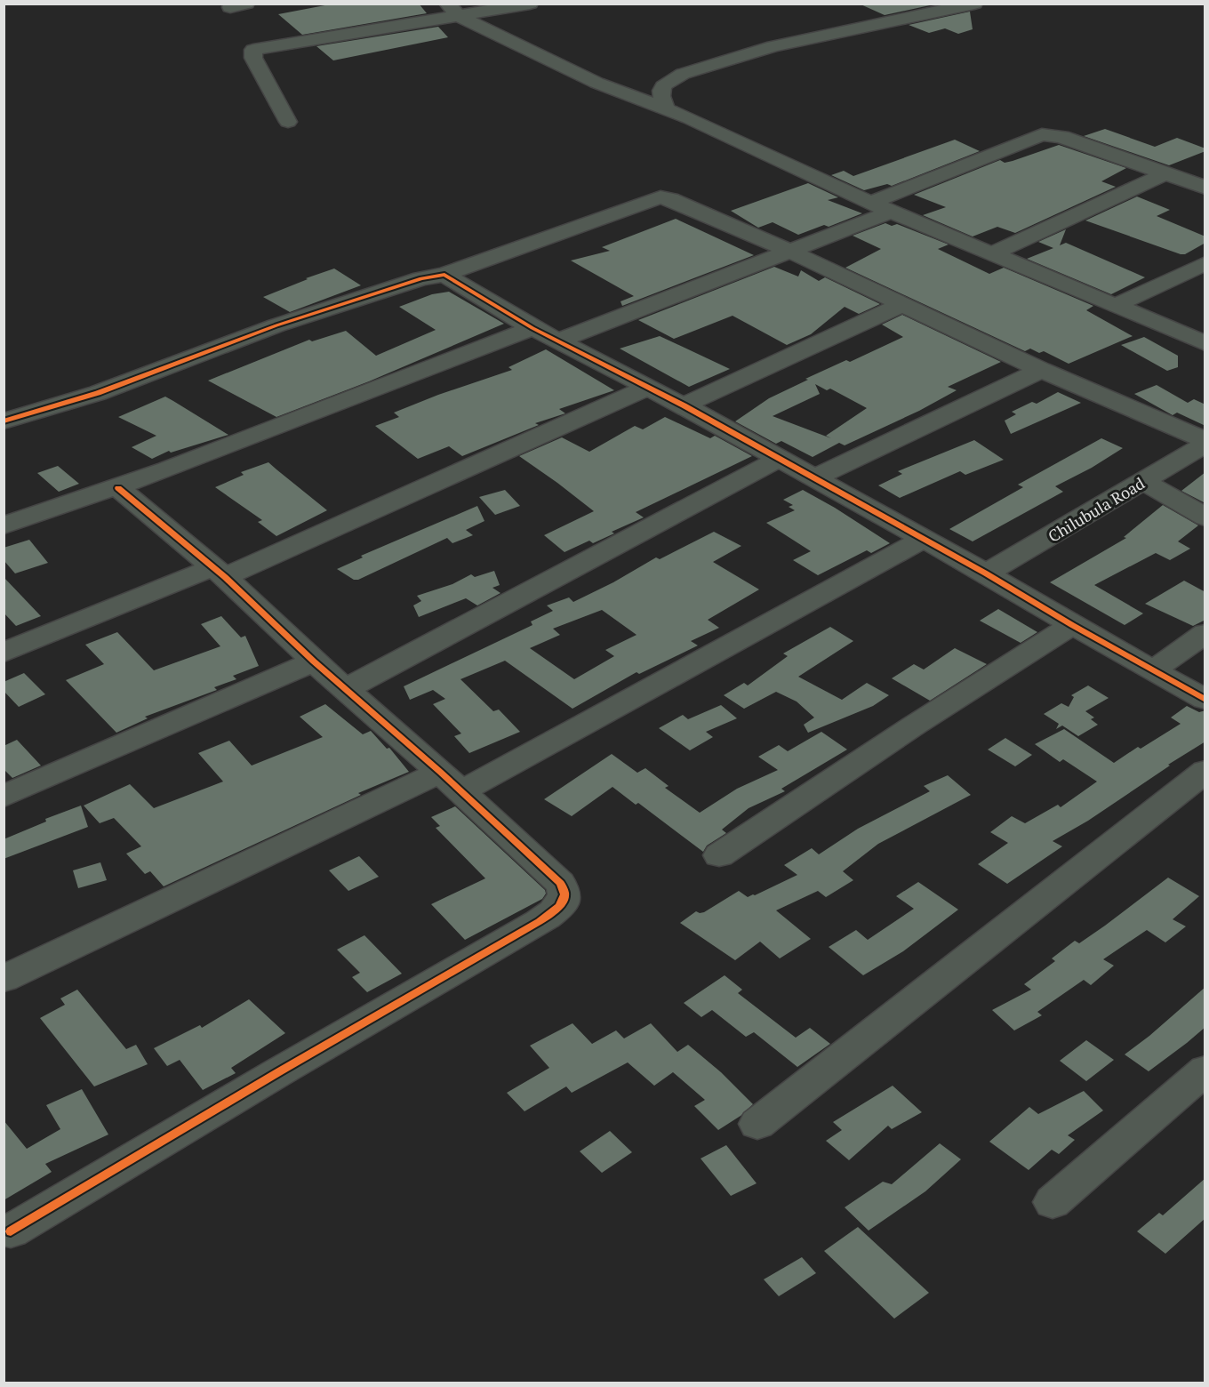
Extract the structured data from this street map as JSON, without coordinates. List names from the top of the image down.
{
  "streets": {
    "street": ["Chilubula Road"]
  }
}
